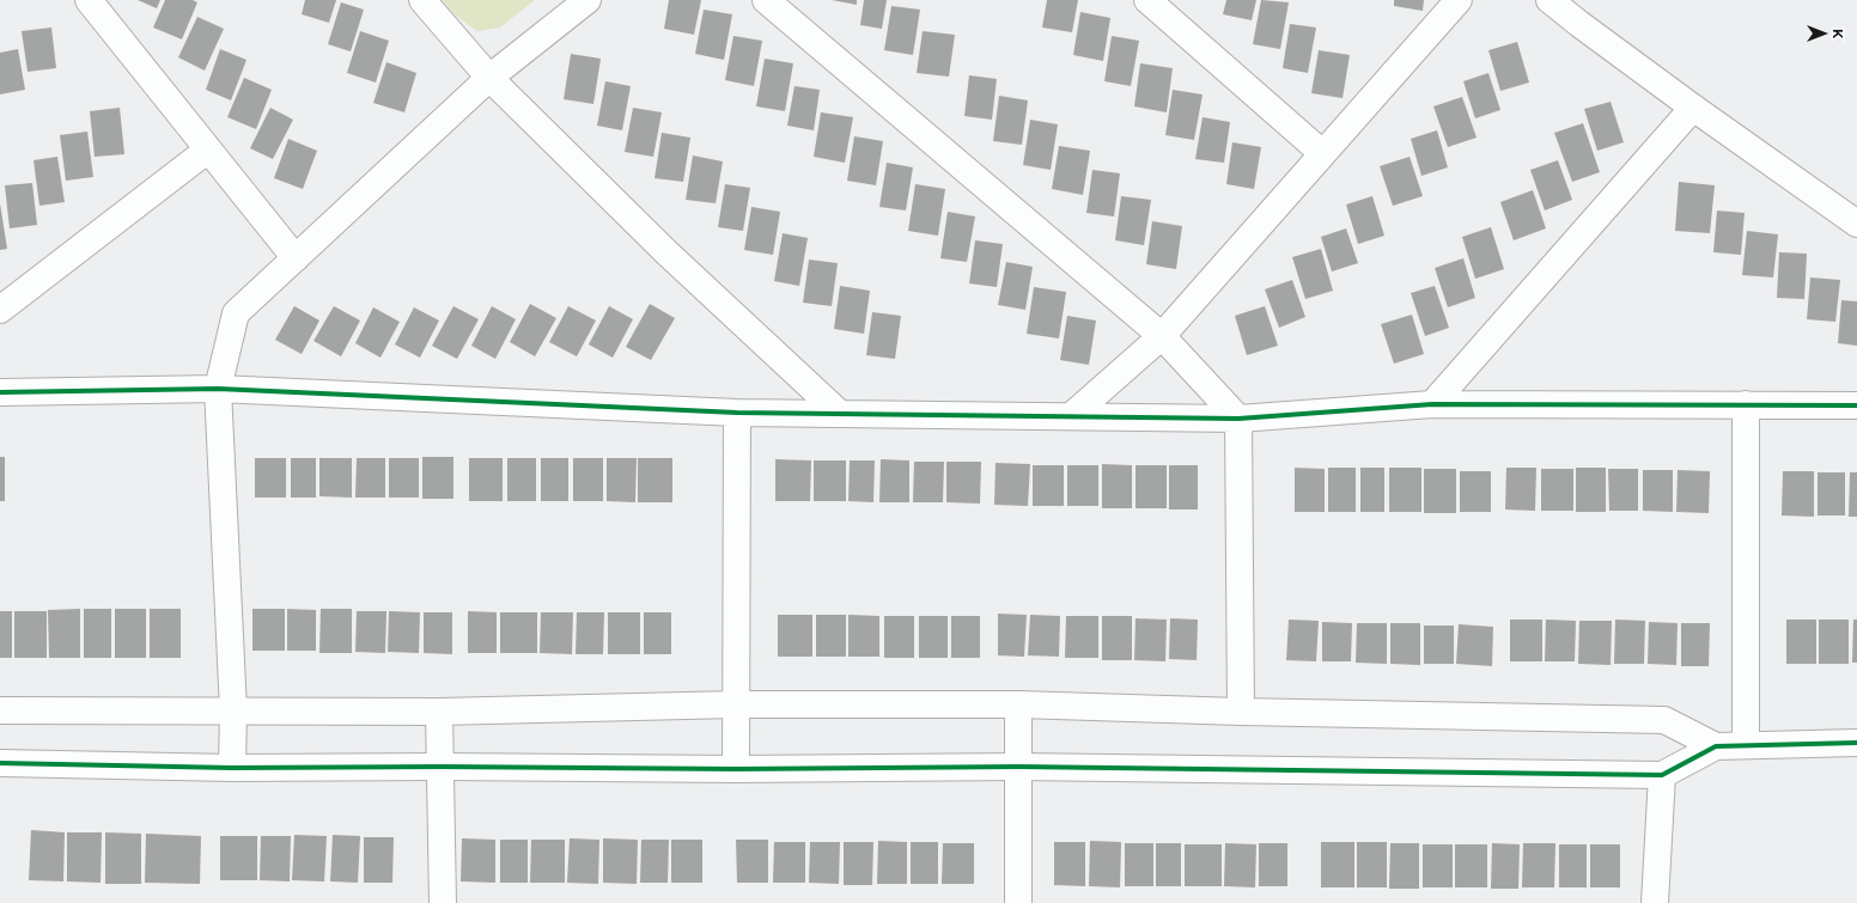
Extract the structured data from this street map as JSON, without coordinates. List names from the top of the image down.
{
  "north": "right"
}
